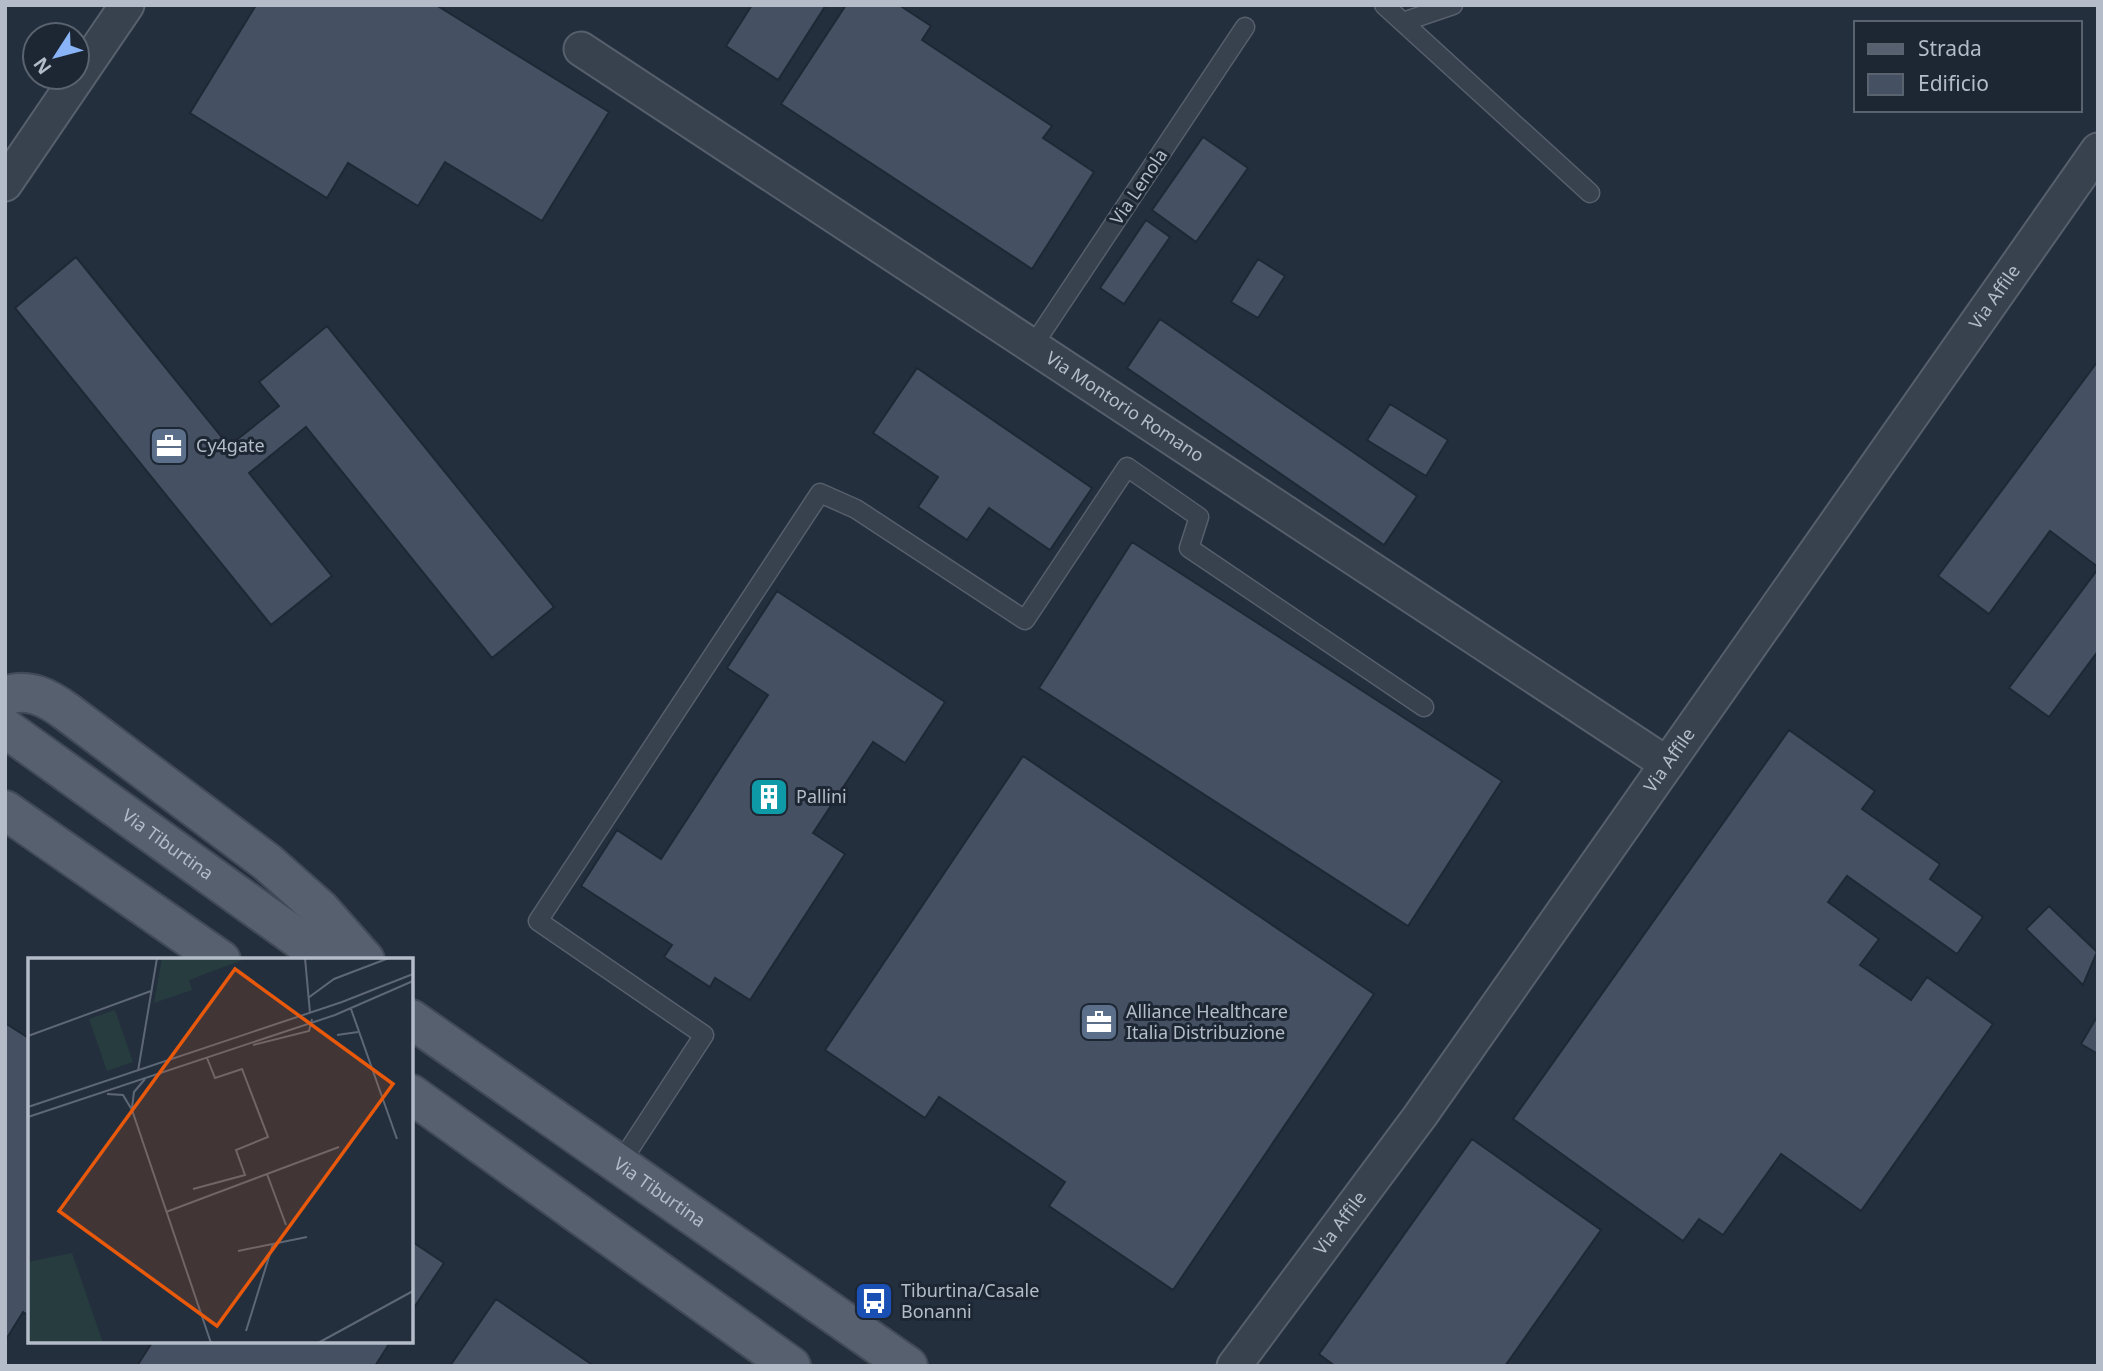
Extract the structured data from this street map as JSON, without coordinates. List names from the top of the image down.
{
  "streets": {
    "main road": ["Via Tiburtina"],
    "street": ["Via Affile", "Via Montorio Romano"],
    "lane": ["Via Lenola"]
  },
  "crossings": [
    ["Via Lenola", "Via Montorio Romano"],
    ["Via Affile", "Via Montorio Romano"]
  ],
  "places": {
    "office": ["Cy4gate", "Alliance Healthcare Italia Distribuzione"],
    "building": ["Pallini"],
    "bus stop": ["Tiburtina/Casale Bonanni"]
  },
  "legend": ["Strada", "Edificio"],
  "north": "bottom left"
}
